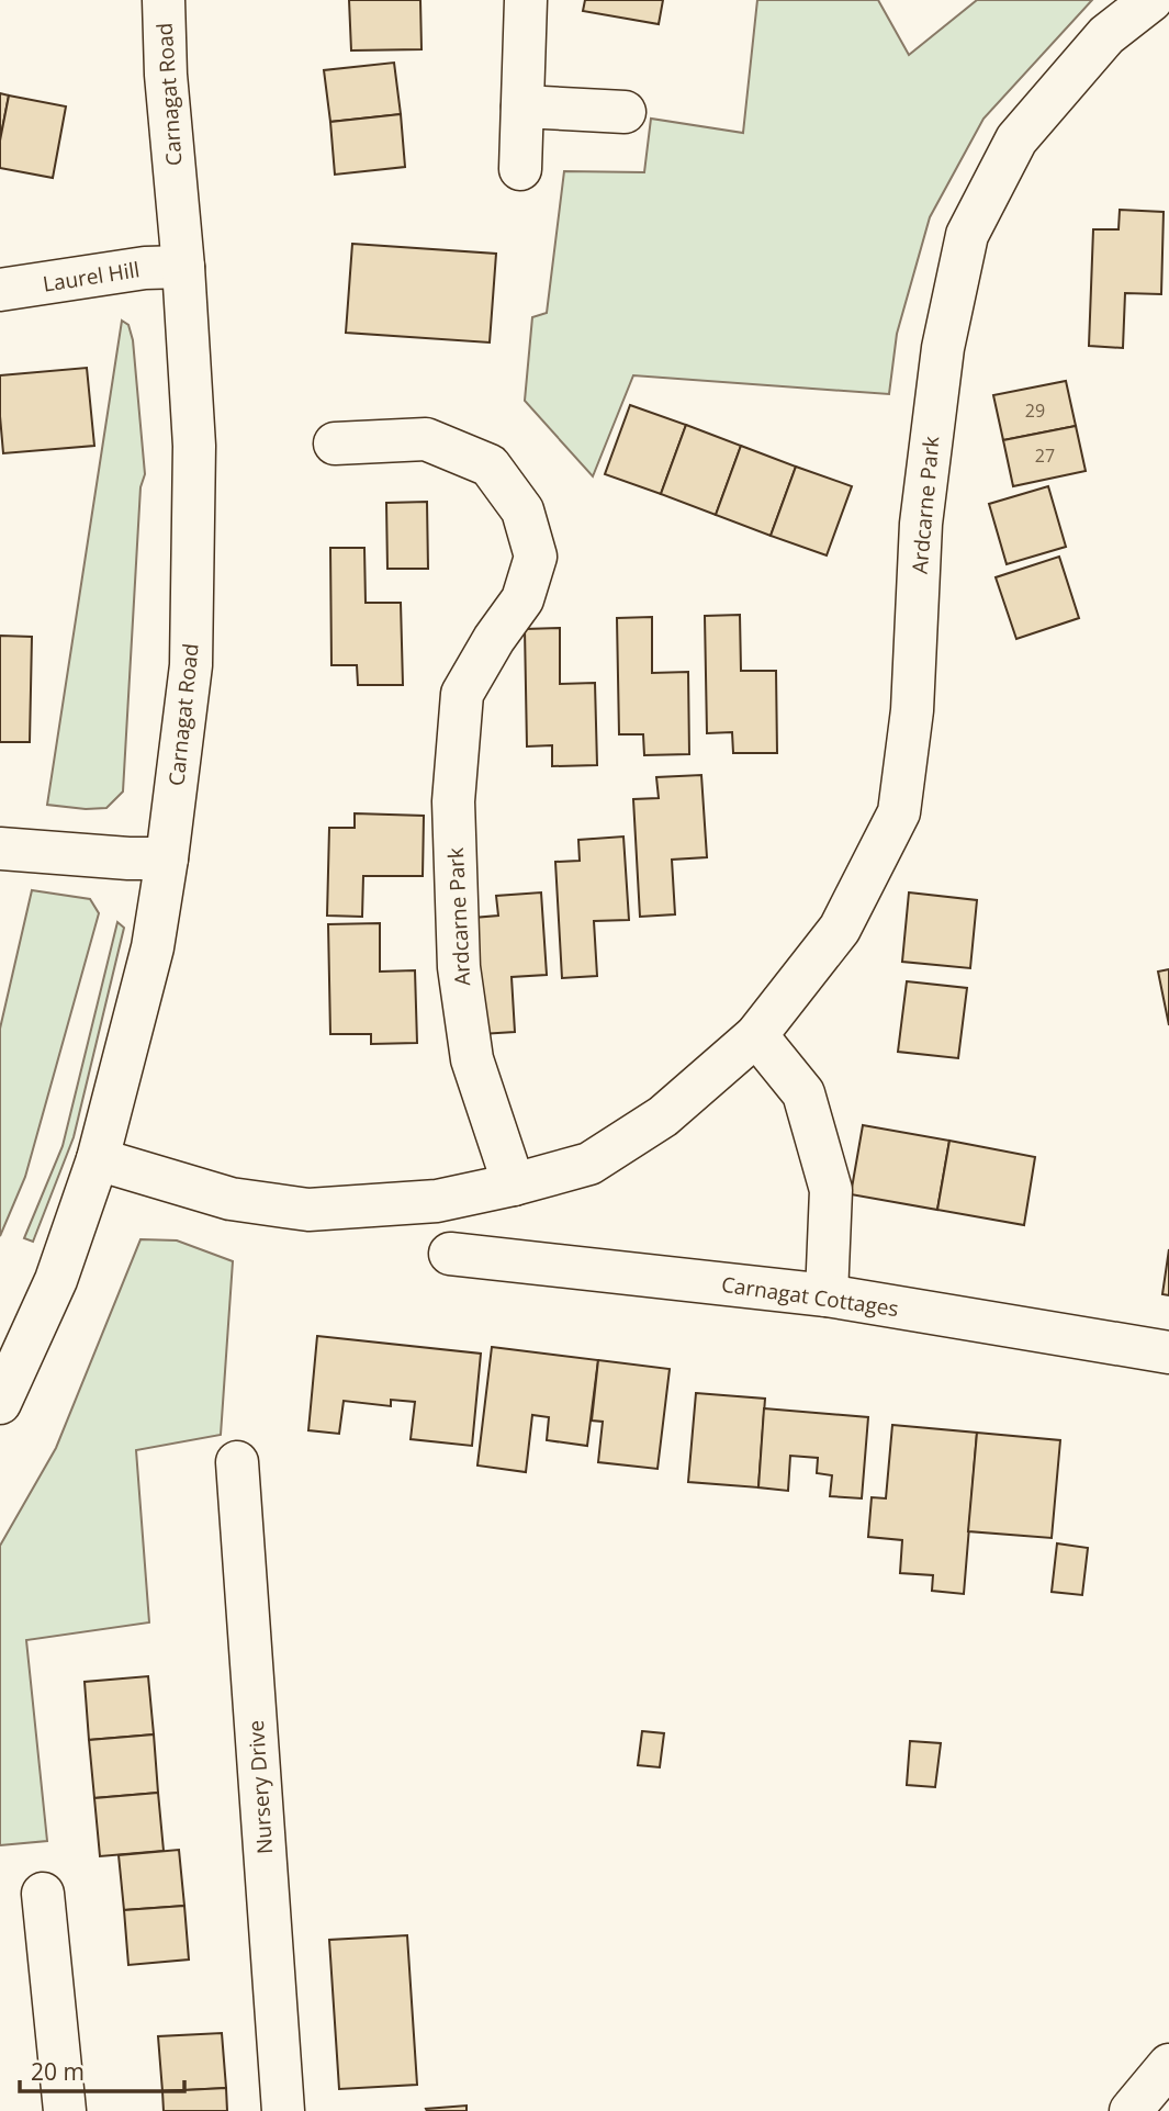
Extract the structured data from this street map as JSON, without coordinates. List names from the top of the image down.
{
  "streets": {
    "main road": [
      "Carnagat Road",
      "Laurel Hill",
      "Ardcarne Park",
      "Carnagat Cottages",
      "Nursery Drive"
    ]
  },
  "crossings": [
    ["Carnagat Road", "Laurel Hill"],
    ["Carnagat Road", "Ardcarne Park"]
  ],
  "house_numbers": ["29", "27"],
  "scale_bar": "20 m"
}
